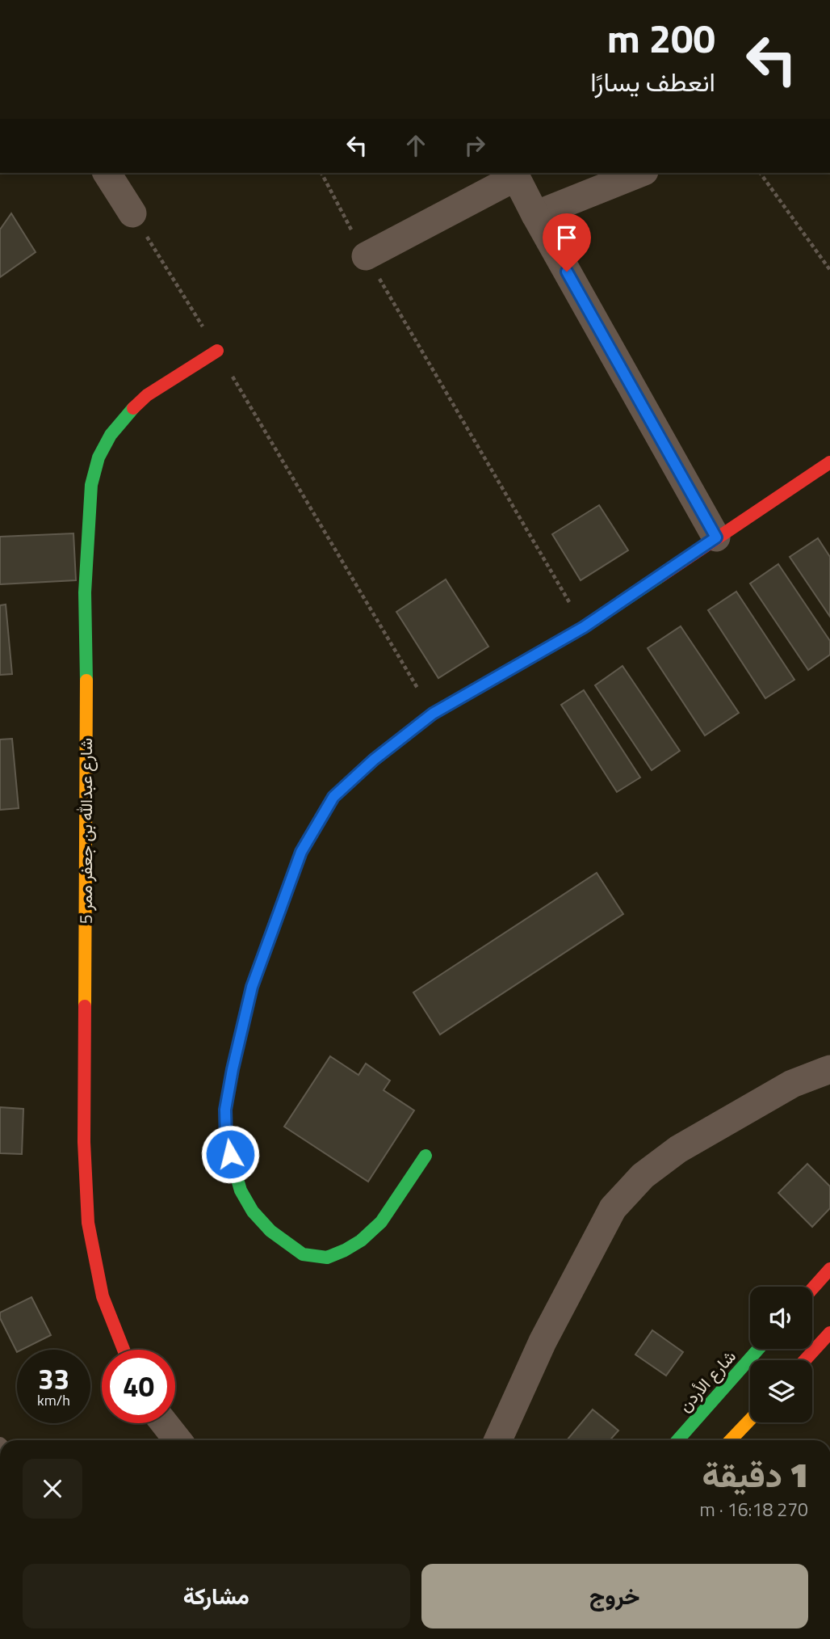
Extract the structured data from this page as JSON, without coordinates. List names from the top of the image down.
{
  "streets": {
    "main road": ["شارع عبدالله بن جعفر ممر 5", "شارع الأردن"]
  },
  "page": {
    "turn": ["200 m", "انعطف يسارًا"],
    "speed": "33 km/h",
    "limit": "40",
    "heading": ["1 دقيقة", "270 m · 16:18"],
    "buttons": ["خروج", "مشاركة"]
  }
}
